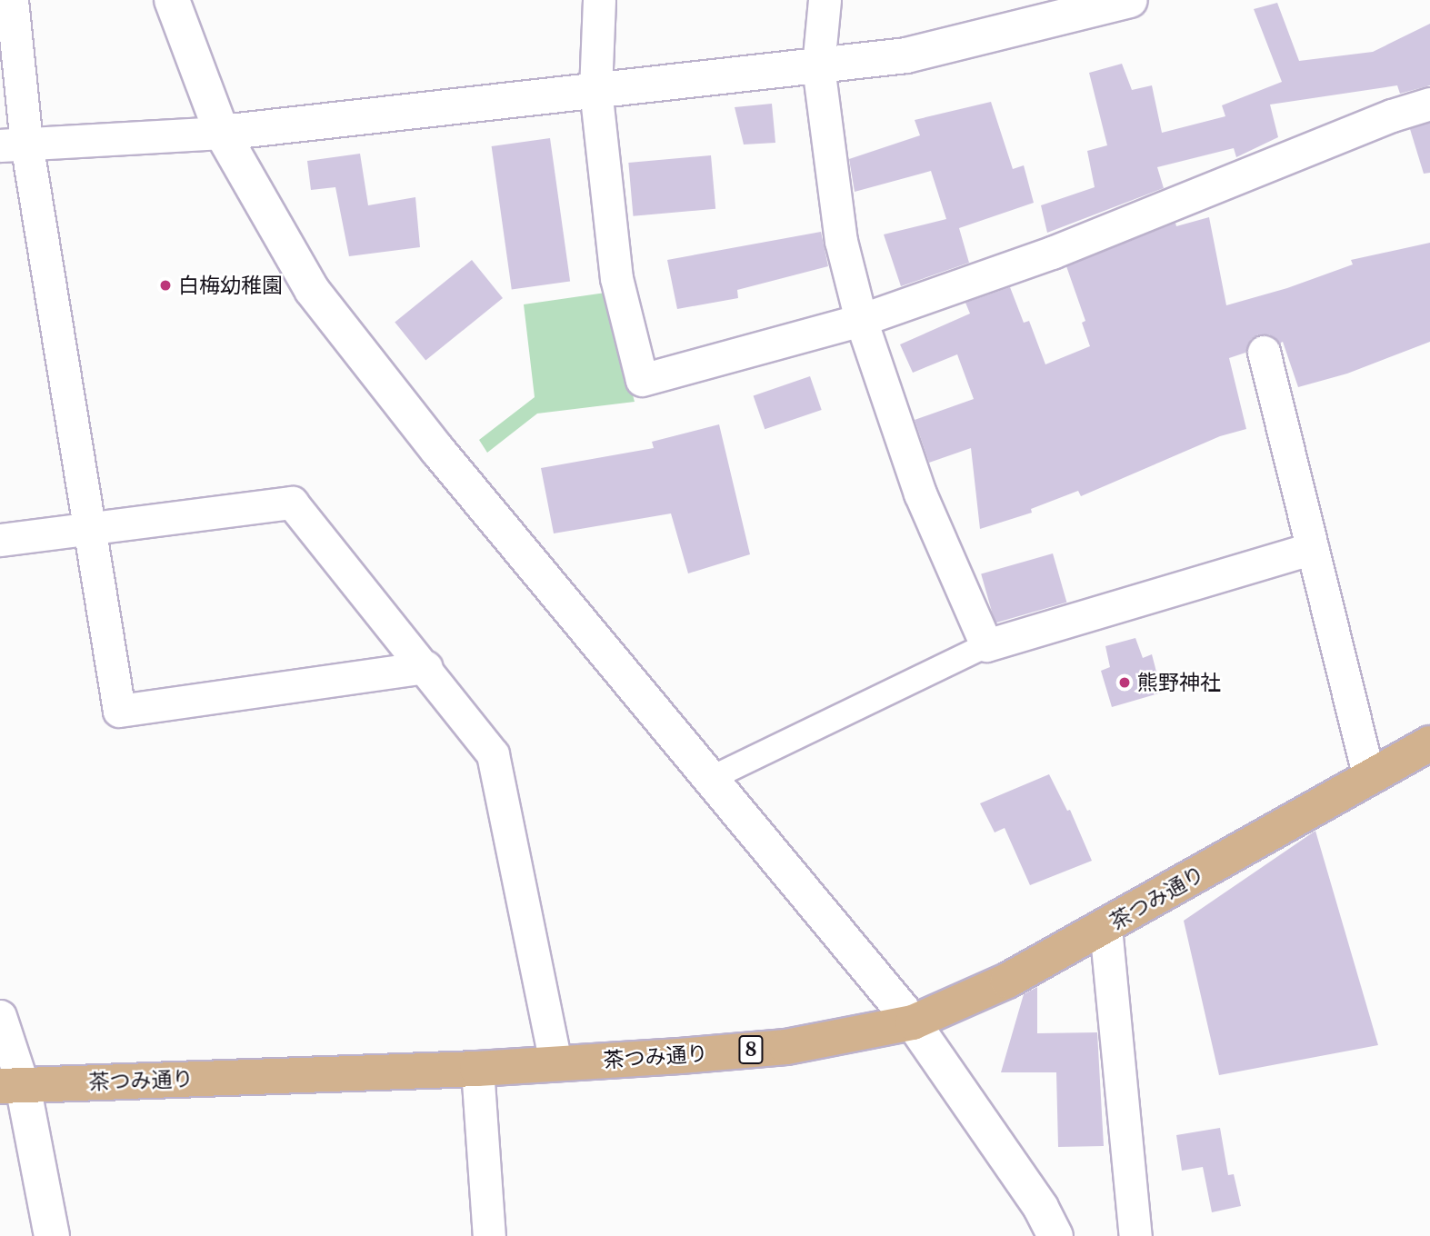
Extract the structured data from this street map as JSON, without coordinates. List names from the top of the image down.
{
  "streets": {
    "main road": ["茶つみ通り", "8"]
  },
  "places": ["白梅幼稚園", "熊野神社"]
}
